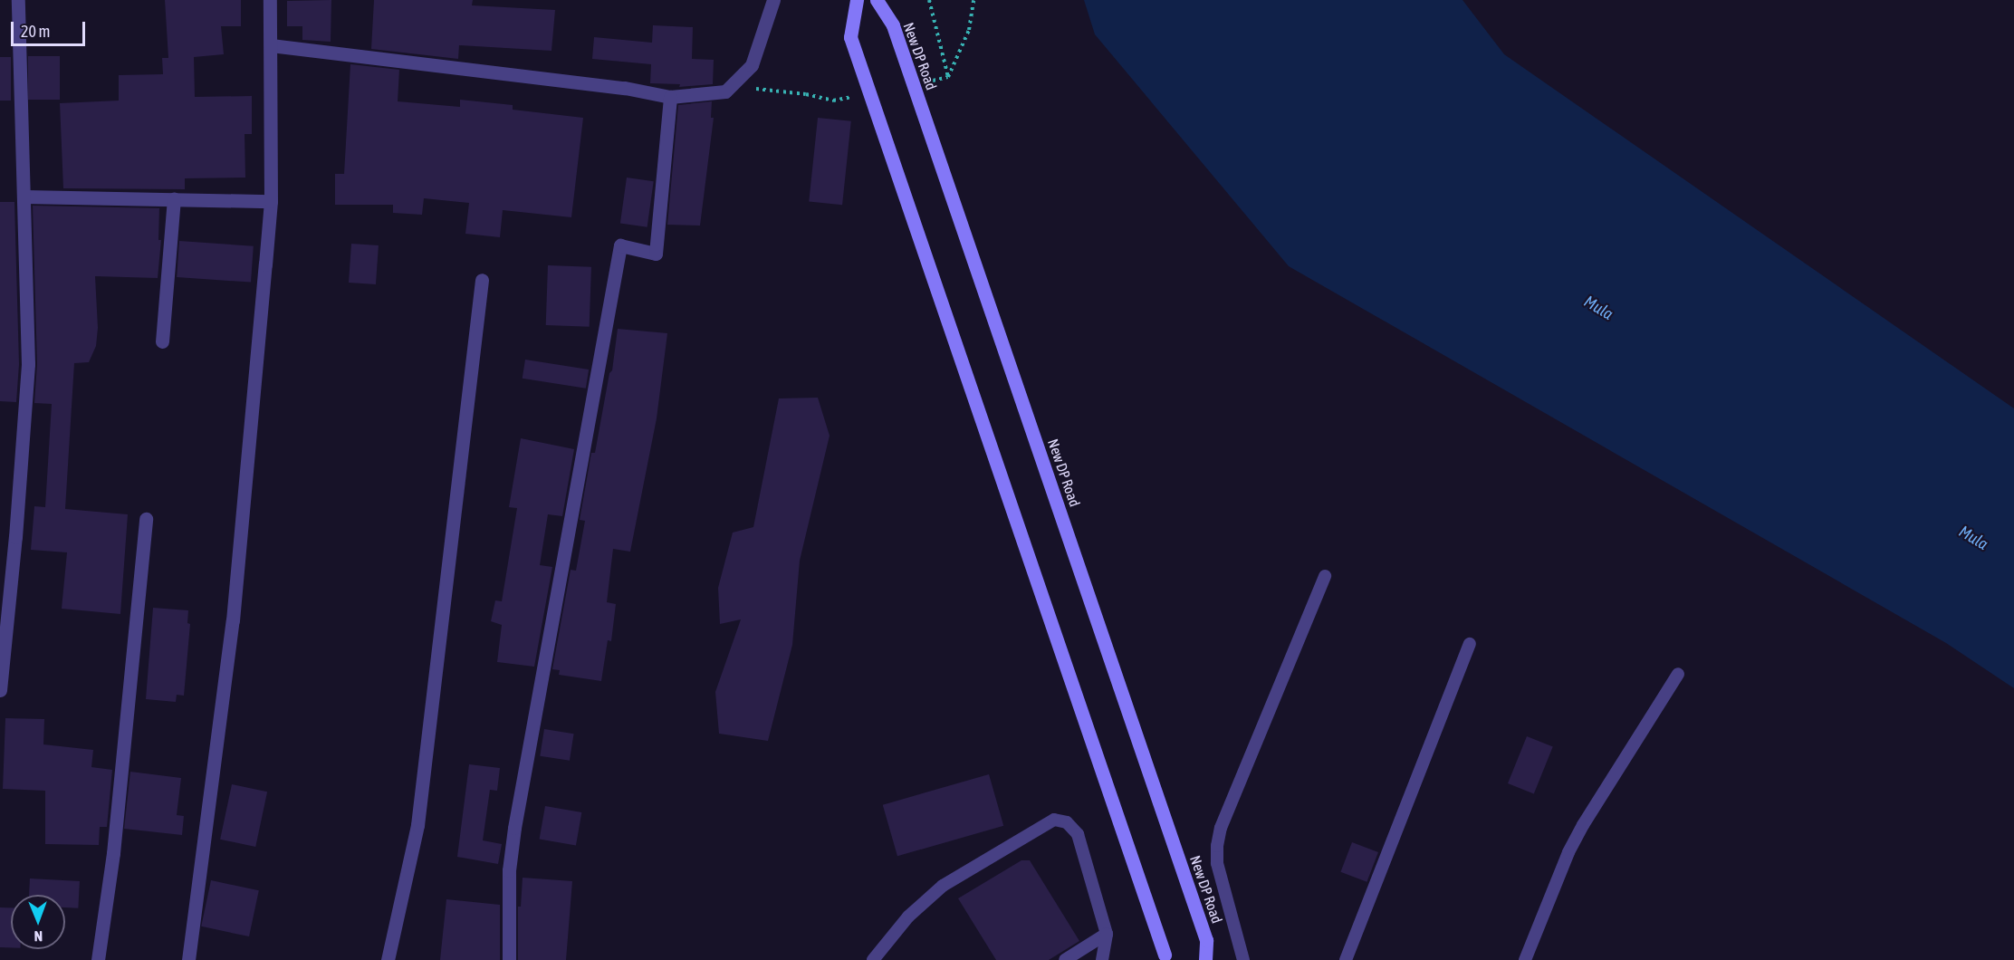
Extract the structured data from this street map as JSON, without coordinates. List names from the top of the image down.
{
  "streets": {
    "main road": ["New DP Road"]
  },
  "water": ["Mula"],
  "scale_bar": "20 m",
  "north": "bottom"
}
